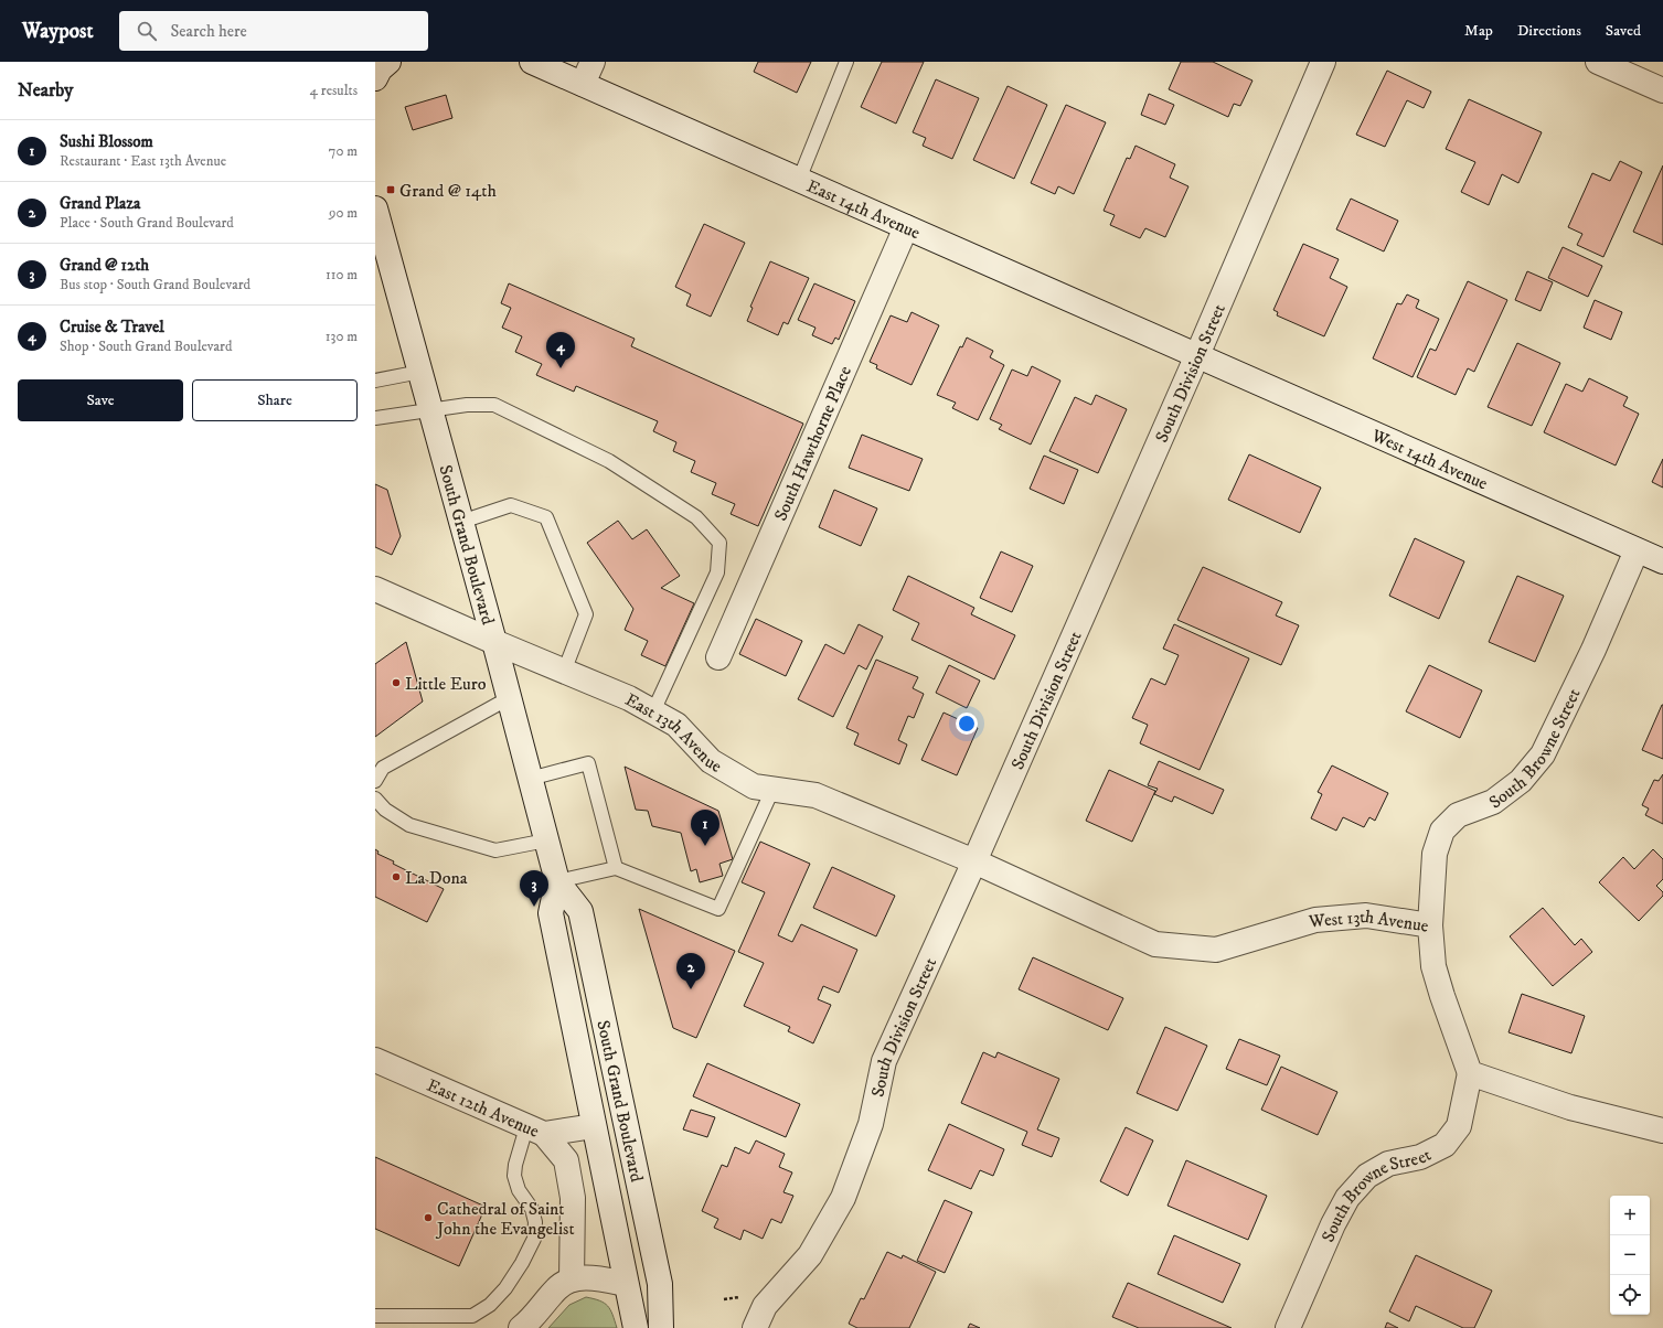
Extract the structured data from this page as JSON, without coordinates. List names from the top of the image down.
{
  "streets": {
    "street": [
      "East 14th Avenue",
      "South Division Street",
      "South Hawthorne Place",
      "West 14th Avenue",
      "South Grand Boulevard",
      "East 13th Avenue",
      "South Browne Street",
      "West 13th Avenue",
      "East 12th Avenue"
    ]
  },
  "crossings": [
    ["East 14th Avenue", "South Division Street"],
    ["East 14th Avenue", "South Hawthorne Place"],
    ["East 14th Avenue", "West 14th Avenue"],
    ["South Division Street", "West 14th Avenue"],
    ["South Division Street", "East 13th Avenue"],
    ["South Division Street", "West 13th Avenue"],
    ["West 14th Avenue", "South Browne Street"],
    ["South Grand Boulevard", "East 13th Avenue"],
    ["South Grand Boulevard", "East 12th Avenue"],
    ["East 13th Avenue", "West 13th Avenue"],
    ["South Browne Street", "West 13th Avenue"]
  ],
  "places": {
    "transit": ["Grand @ 14th"],
    "other": ["Little Euro", "La Dona", "Cathedral of Saint John the Evangelist"]
  },
  "page": {
    "header": "Waypost",
    "search": "Search here",
    "nav": ["Map", "Directions", "Saved"],
    "heading": ["Nearby", "4 results"],
    "list": [
      {
        "mark": "1",
        "name": "Sushi Blossom",
        "note": "Restaurant · East 13th Avenue",
        "value": "70 m"
      },
      {
        "mark": "2",
        "name": "Grand Plaza",
        "note": "Place · South Grand Boulevard",
        "value": "90 m"
      },
      {
        "mark": "3",
        "name": "Grand @ 12th",
        "note": "Bus stop · South Grand Boulevard",
        "value": "110 m"
      },
      {
        "mark": "4",
        "name": "Cruise & Travel",
        "note": "Shop · South Grand Boulevard",
        "value": "130 m"
      }
    ],
    "pins": [
      "4",
      "1",
      "3",
      "2"
    ],
    "buttons": ["Save", "Share"],
    "map_buttons": ["+", "−"]
  }
}
